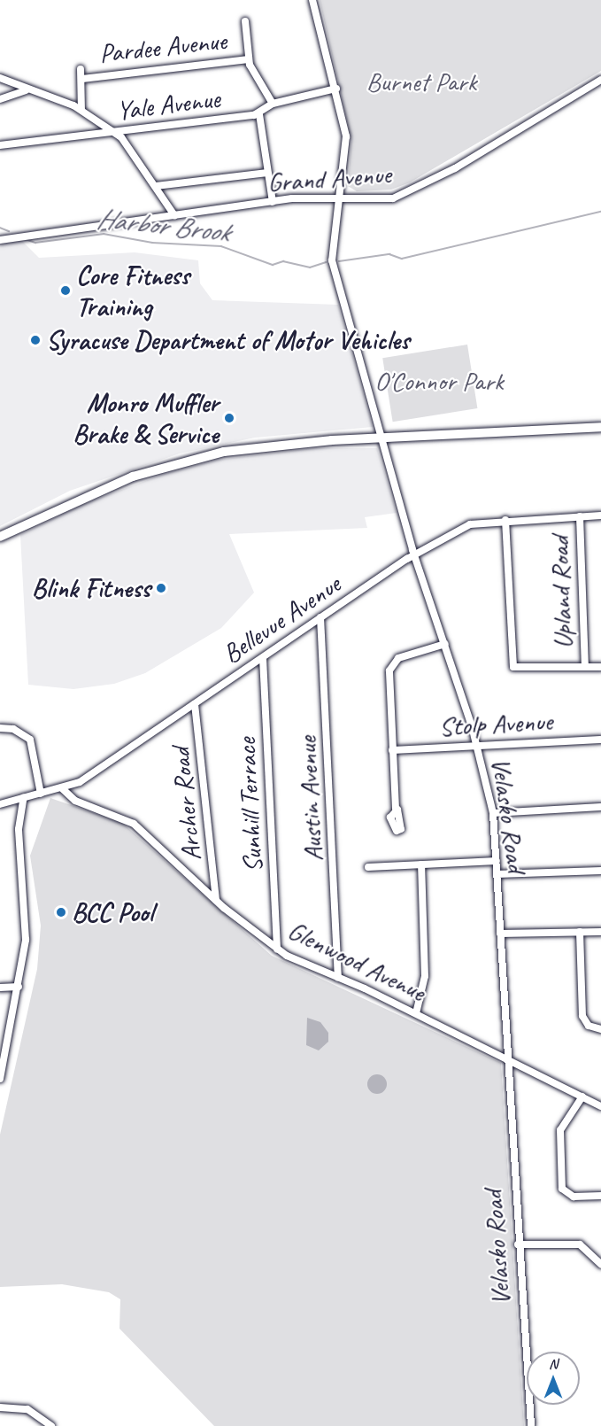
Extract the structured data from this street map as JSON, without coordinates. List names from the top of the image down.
{
  "streets": {
    "street": [
      "Pardee Avenue",
      "Yale Avenue",
      "Grand Avenue",
      "Upland Road",
      "Bellevue Avenue",
      "Stolp Avenue",
      "Austin Avenue",
      "Archer Road",
      "Sunhill Terrace",
      "Velasko Road",
      "Glenwood Avenue"
    ]
  },
  "crossings": [
    ["Yale Avenue", "Velasko Road"],
    ["Grand Avenue", "Velasko Road"],
    ["Upland Road", "Bellevue Avenue"],
    ["Bellevue Avenue", "Austin Avenue"],
    ["Bellevue Avenue", "Archer Road"],
    ["Bellevue Avenue", "Sunhill Terrace"],
    ["Bellevue Avenue", "Velasko Road"],
    ["Bellevue Avenue", "Glenwood Avenue"],
    ["Stolp Avenue", "Velasko Road"],
    ["Austin Avenue", "Glenwood Avenue"],
    ["Archer Road", "Glenwood Avenue"],
    ["Sunhill Terrace", "Glenwood Avenue"],
    ["Velasko Road", "Glenwood Avenue"]
  ],
  "water": ["Harbor Brook"],
  "parks": ["Burnet Park", "O'Connor Park"],
  "places": [
    "Core Fitness Training",
    "Syracuse Department of Motor Vehicles",
    "Monro Muffler Brake & Service",
    "Blink Fitness",
    "BCC Pool"
  ],
  "north": "top"
}
